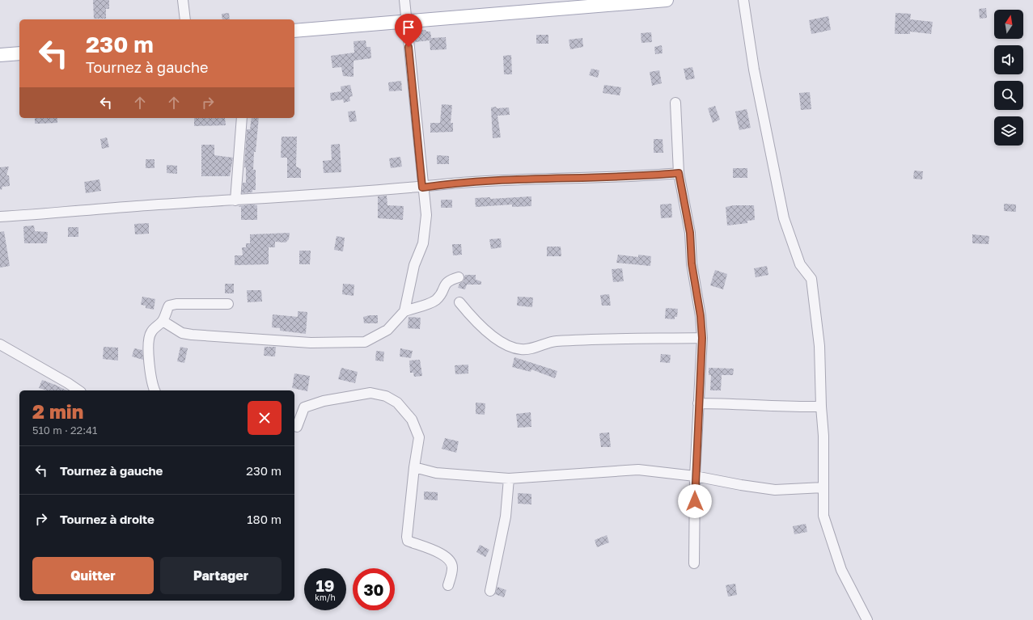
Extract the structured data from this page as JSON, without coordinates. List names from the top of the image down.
{
  "north": "top",
  "page": {
    "turn": ["230 m", "Tournez à gauche"],
    "heading": ["2 min", "510 m · 22:41"],
    "list": [
      {
        "name": "Tournez à gauche",
        "value": "230 m"
      },
      {
        "name": "Tournez à droite",
        "value": "180 m"
      }
    ],
    "buttons": ["Quitter", "Partager"],
    "speed": "19 km/h",
    "limit": "30"
  }
}
